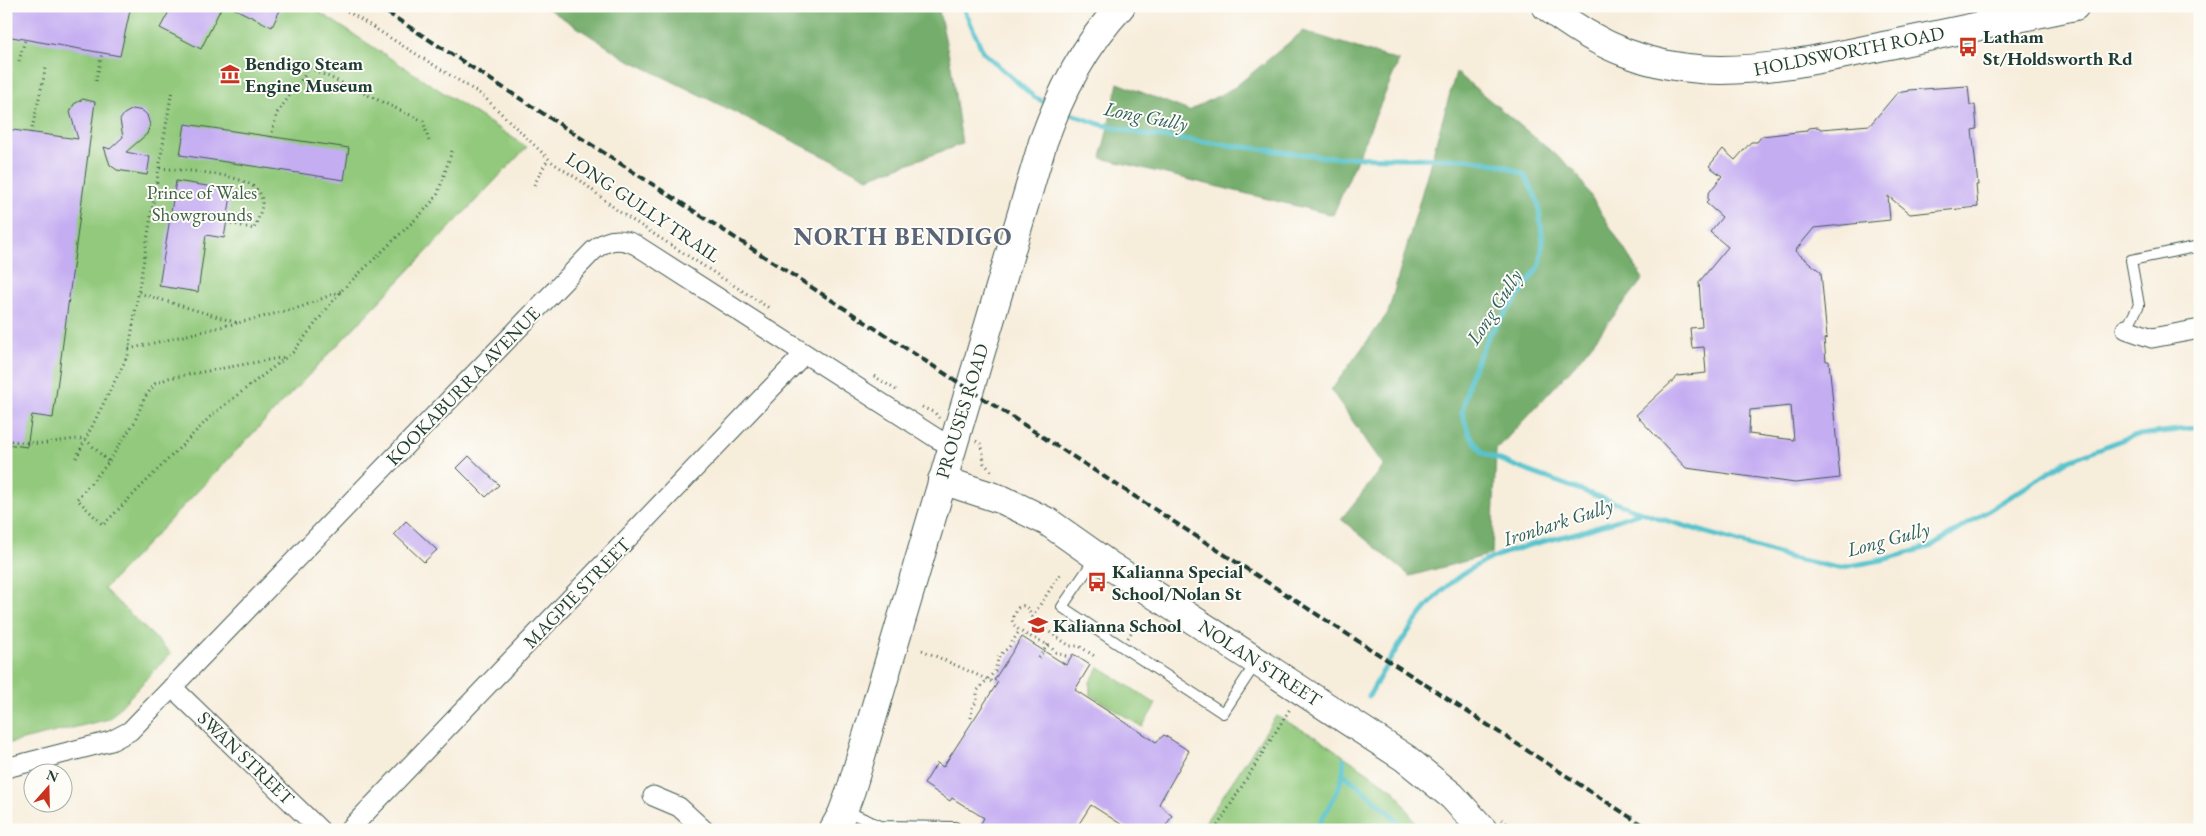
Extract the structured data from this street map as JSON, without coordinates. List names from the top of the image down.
{
  "streets": {
    "street": [
      "HOLDSWORTH ROAD",
      "KOOKABURRA AVENUE",
      "PROUSES ROAD",
      "MAGPIE STREET",
      "NOLAN STREET",
      "SWAN STREET"
    ],
    "path": ["LONG GULLY TRAIL"]
  },
  "crossings": [
    ["KOOKABURRA AVENUE", "PROUSES ROAD"],
    ["KOOKABURRA AVENUE", "MAGPIE STREET"],
    ["KOOKABURRA AVENUE", "SWAN STREET"],
    ["PROUSES ROAD", "NOLAN STREET"]
  ],
  "districts": ["NORTH BENDIGO"],
  "water": ["Long Gully", "Ironbark Gully"],
  "parks": ["Prince of Wales Showgrounds"],
  "places": {
    "bus stop": ["Latham St/Holdsworth Rd", "Kalianna Special School/Nolan St"],
    "museum": ["Bendigo Steam Engine Museum"],
    "school or university": ["Kalianna School"]
  },
  "north": "top"
}
